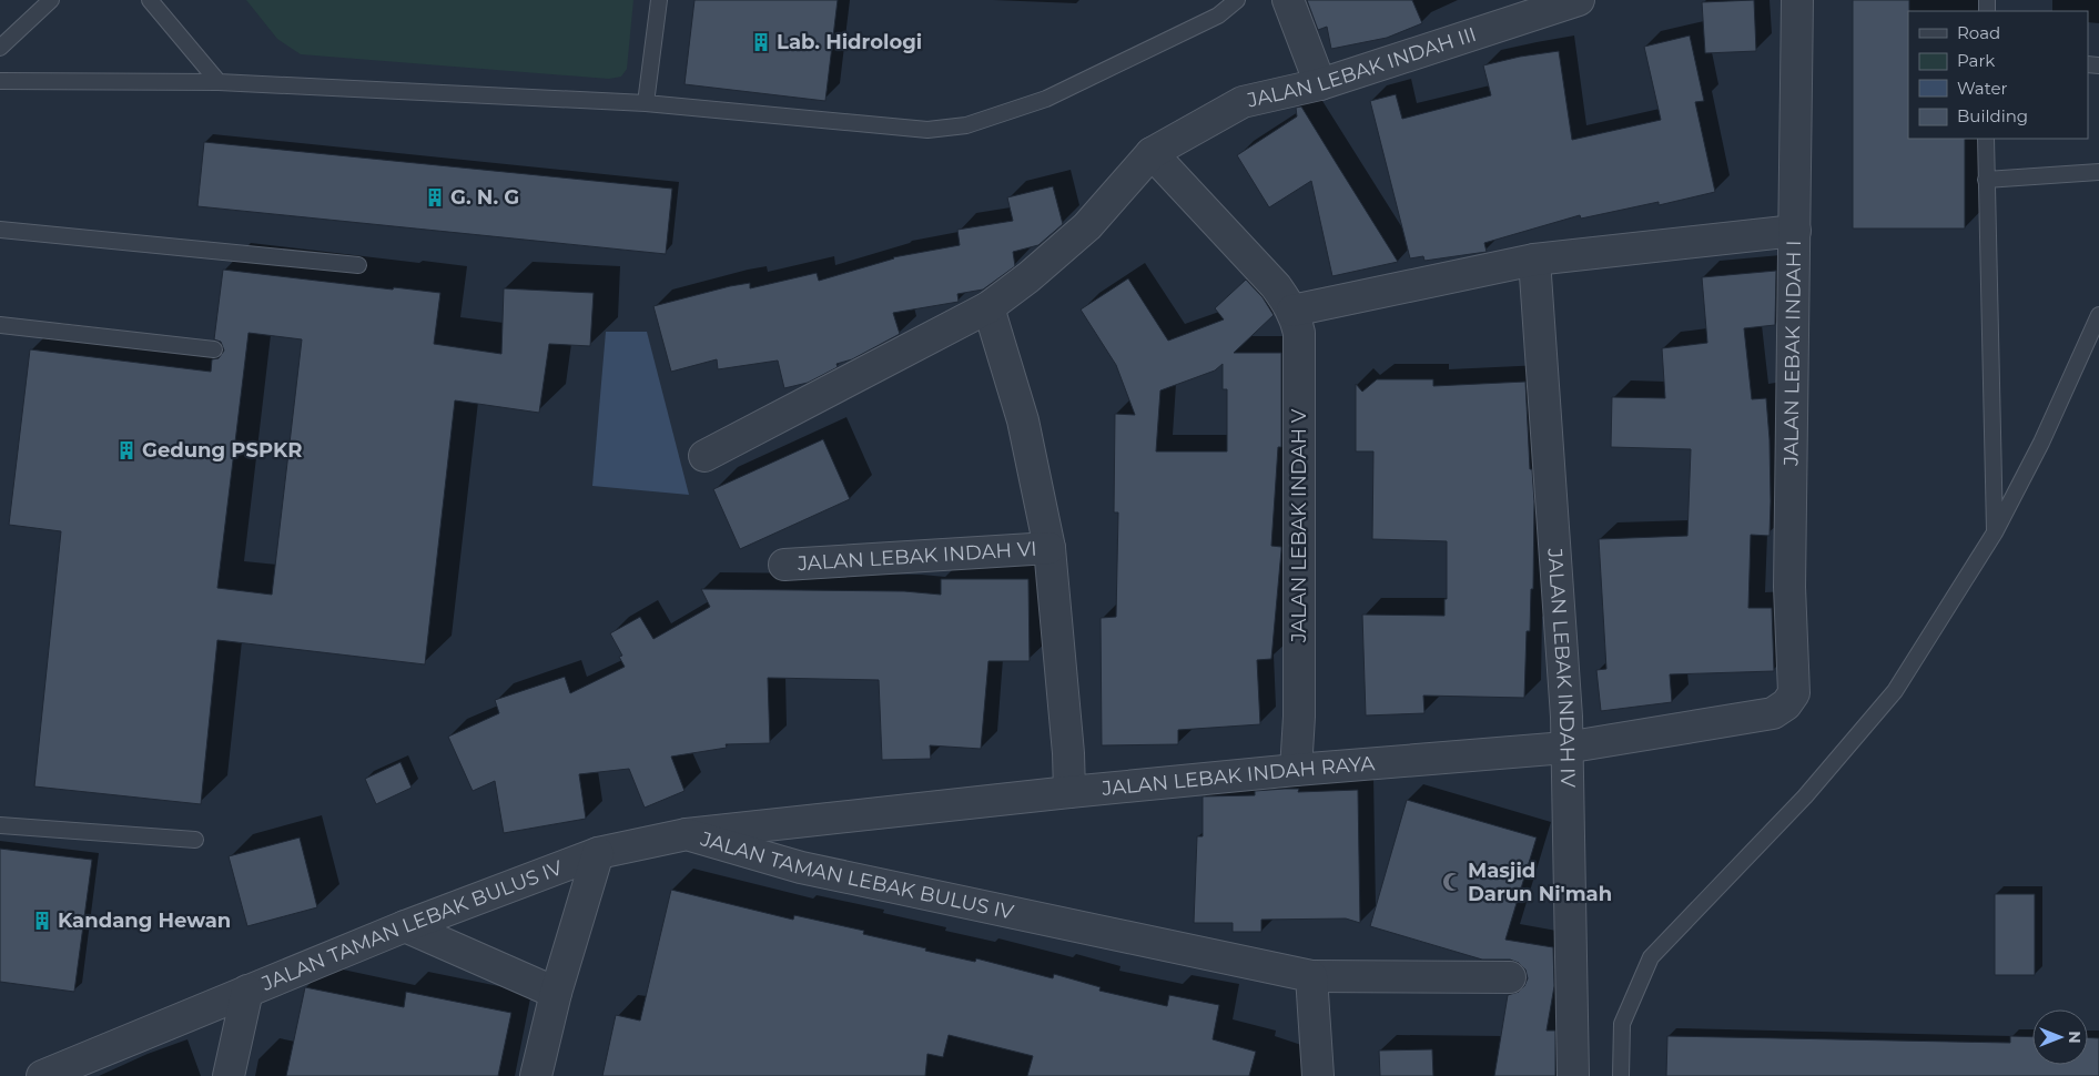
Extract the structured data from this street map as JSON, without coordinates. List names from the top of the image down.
{
  "streets": {
    "street": [
      "JALAN LEBAK INDAH III",
      "JALAN LEBAK INDAH I",
      "JALAN LEBAK INDAH V",
      "JALAN LEBAK INDAH VI",
      "JALAN LEBAK INDAH IV",
      "JALAN LEBAK INDAH RAYA",
      "JALAN TAMAN LEBAK BULUS IV"
    ]
  },
  "crossings": [
    ["JALAN LEBAK INDAH III", "JALAN LEBAK INDAH VI"],
    ["JALAN LEBAK INDAH I", "JALAN LEBAK INDAH RAYA"],
    ["JALAN LEBAK INDAH V", "JALAN LEBAK INDAH RAYA"],
    ["JALAN LEBAK INDAH VI", "JALAN LEBAK INDAH RAYA"],
    ["JALAN LEBAK INDAH IV", "JALAN LEBAK INDAH RAYA"],
    ["JALAN LEBAK INDAH RAYA", "JALAN TAMAN LEBAK BULUS IV"]
  ],
  "places": {
    "building": [
      "Lab. Hidrologi",
      "G. N. G",
      "Gedung PSPKR",
      "Kandang Hewan"
    ],
    "mosque": ["Masjid Darun Ni'mah"]
  },
  "legend": [
    "Road",
    "Park",
    "Water",
    "Building"
  ],
  "north": "right"
}
